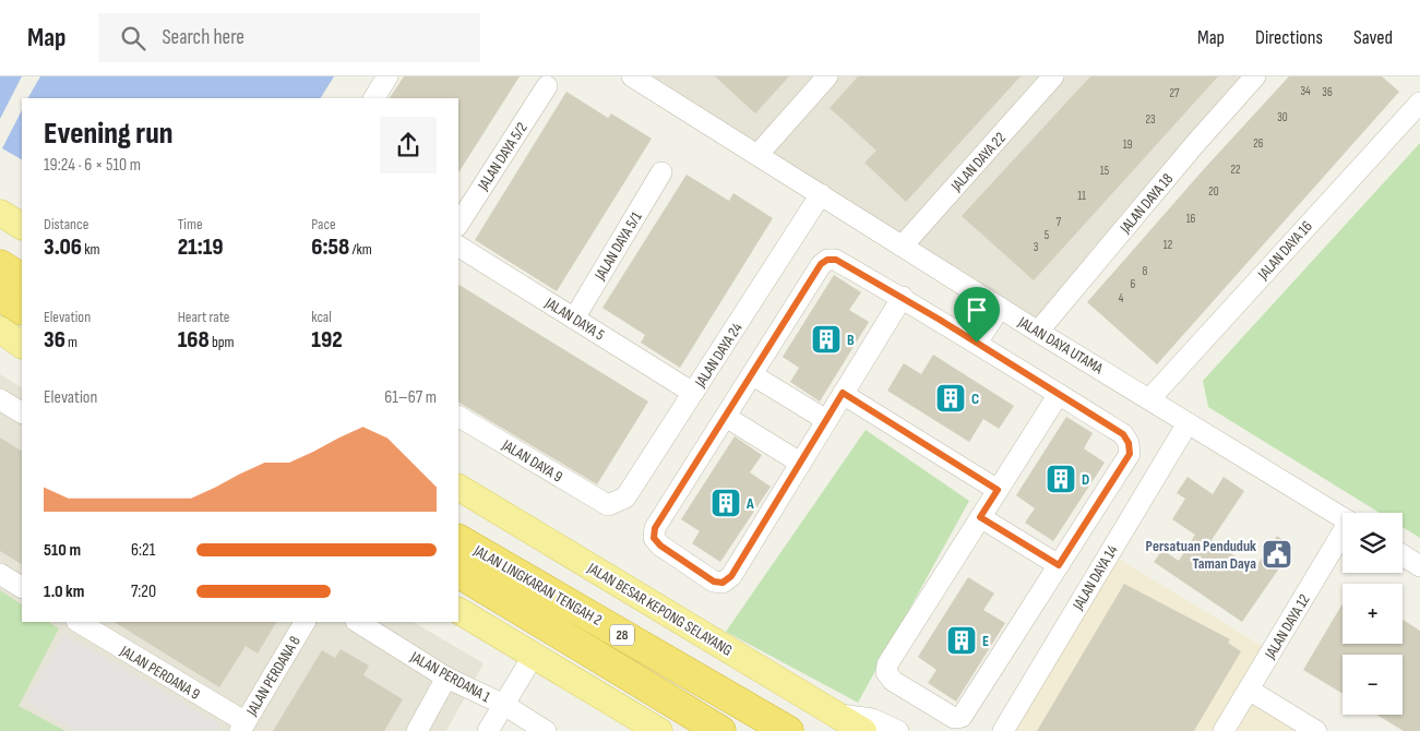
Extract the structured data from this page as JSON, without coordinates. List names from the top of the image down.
{
  "streets": {
    "highway": ["JALAN LINGKARAN TENGAH 2", "28"],
    "main road": ["JALAN BESAR KEPONG SELAYANG"],
    "street": [
      "JALAN DAYA 5/2",
      "JALAN DAYA 22",
      "JALAN DAYA 18",
      "JALAN DAYA 5/1",
      "JALAN DAYA 16",
      "JALAN DAYA 5",
      "JALAN DAYA UTAMA",
      "JALAN DAYA 24",
      "JALAN DAYA 9",
      "JALAN DAYA 14",
      "JALAN DAYA 12",
      "JALAN PERDANA 9",
      "JALAN PERDANA 8",
      "JALAN PERDANA 1"
    ]
  },
  "crossings": [
    ["JALAN DAYA 22", "JALAN DAYA UTAMA"],
    ["JALAN DAYA 18", "JALAN DAYA UTAMA"],
    ["JALAN DAYA 5/1", "JALAN DAYA 5"],
    ["JALAN DAYA 16", "JALAN DAYA UTAMA"],
    ["JALAN DAYA 5", "JALAN DAYA 24"],
    ["JALAN DAYA UTAMA", "JALAN DAYA 24"],
    ["JALAN DAYA UTAMA", "JALAN DAYA 14"],
    ["JALAN DAYA 24", "JALAN DAYA 9"],
    ["JALAN PERDANA 9", "JALAN PERDANA 8"]
  ],
  "places": {
    "building": [
      "B",
      "C",
      "D",
      "A",
      "E"
    ],
    "public building": ["Persatuan Penduduk Taman Daya"]
  },
  "house_numbers": [
    "34",
    "36",
    "27",
    "30",
    "23",
    "26",
    "19",
    "22",
    "15",
    "20",
    "11",
    "16",
    "7",
    "5",
    "12",
    "3",
    "8",
    "6",
    "4"
  ],
  "page": {
    "header": "Map",
    "search": "Search here",
    "nav": ["Map", "Directions", "Saved"],
    "heading": ["Evening run", "19:24 · 6 × 510 m"],
    "stats": [
      ["Distance", "3.06 km"],
      ["Time", "21:19"],
      ["Pace", "6:58 /km"],
      ["Elevation", "36 m"],
      ["Heart rate", "168 bpm"],
      ["kcal", "192"]
    ],
    "chart": ["Elevation", "61–67 m"],
    "map_buttons": ["+", "−"],
    "list": [
      {
        "name": "510 m",
        "note": "6:21"
      },
      {
        "name": "1.0 km",
        "note": "7:20"
      }
    ]
  }
}
